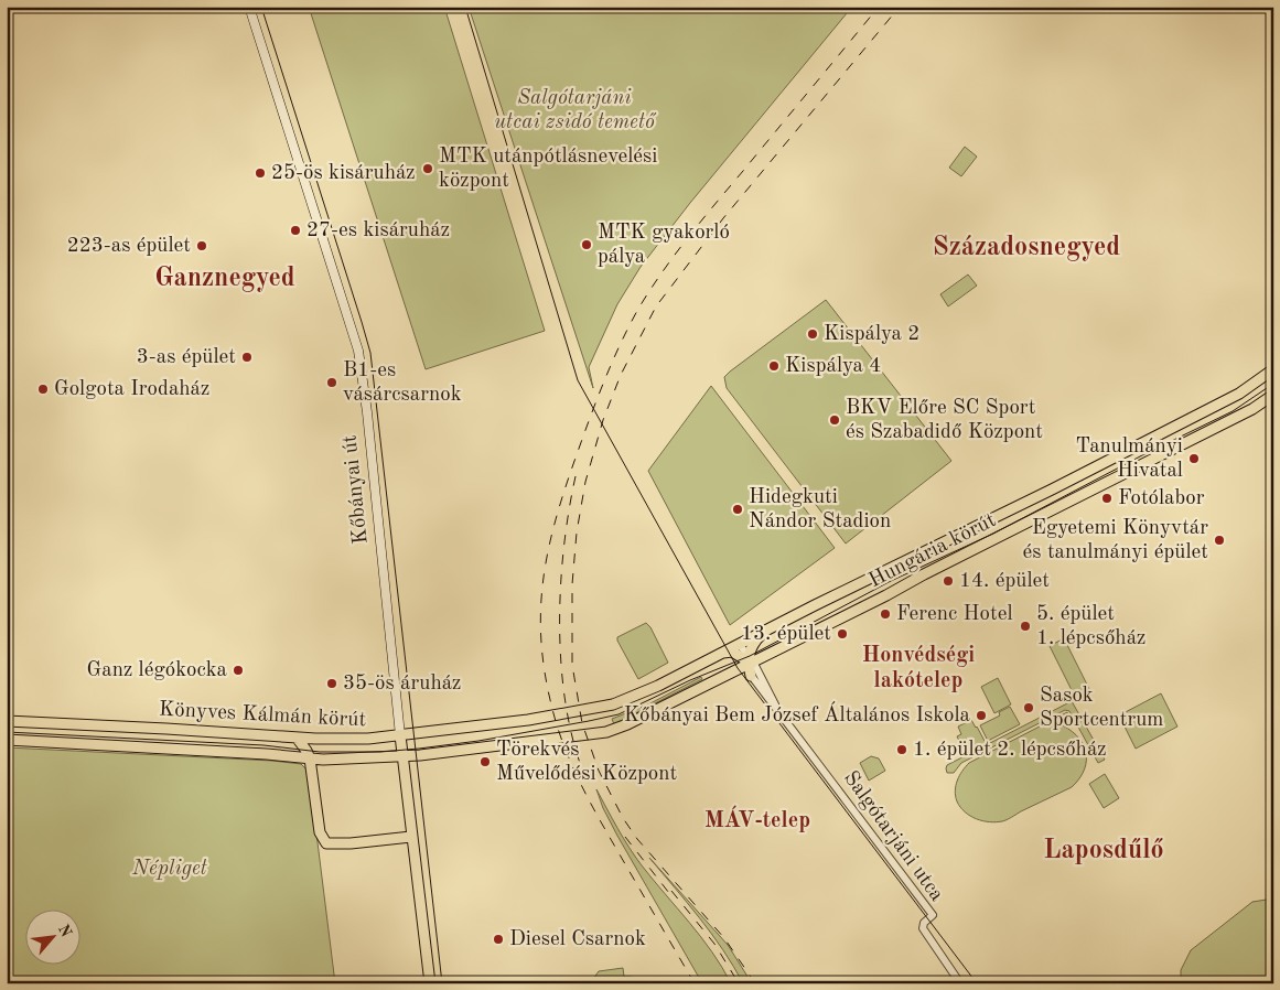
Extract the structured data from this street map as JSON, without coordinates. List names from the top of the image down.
{
  "streets": {
    "main road": ["Kőbányai út", "Hungária körút", "Könyves Kálmán körút"],
    "street": ["Salgótarjáni utca"]
  },
  "crossings": [
    ["Kőbányai út", "Könyves Kálmán körút"],
    ["Hungária körút", "Könyves Kálmán körút"],
    ["Hungária körút", "Salgótarjáni utca"]
  ],
  "districts": [
    "Századosnegyed",
    "Ganznegyed",
    "Honvédségi lakótelep",
    "MÁV-telep",
    "Laposdűlő"
  ],
  "parks": ["Salgótarjáni utcai zsidó temető", "Népliget"],
  "places": [
    "MTK utánpótlásnevelési központ",
    "25-ös kisáruház",
    "27-es kisáruház",
    "MTK gyakorló pálya",
    "223-as épület",
    "Kispálya 2",
    "3-as épület",
    "Kispálya 4",
    "B1-es vásárcsarnok",
    "Golgota Irodaház",
    "BKV Előre SC Sport és Szabadidő Központ",
    "Tanulmányi Hivatal",
    "Fotólabor",
    "Hidegkuti Nándor Stadion",
    "Egyetemi Könyvtár és tanulmányi épület",
    "14. épület",
    "Ferenc Hotel",
    "5. épület 1. lépcsőház",
    "13. épület",
    "Ganz légókocka",
    "35-ös áruház",
    "Sasok Sportcentrum",
    "Kőbányai Bem József Általános Iskola",
    "1. épület 2. lépcsőház",
    "Törekvés Művelődési Központ",
    "Diesel Csarnok"
  ],
  "north": "top right"
}
